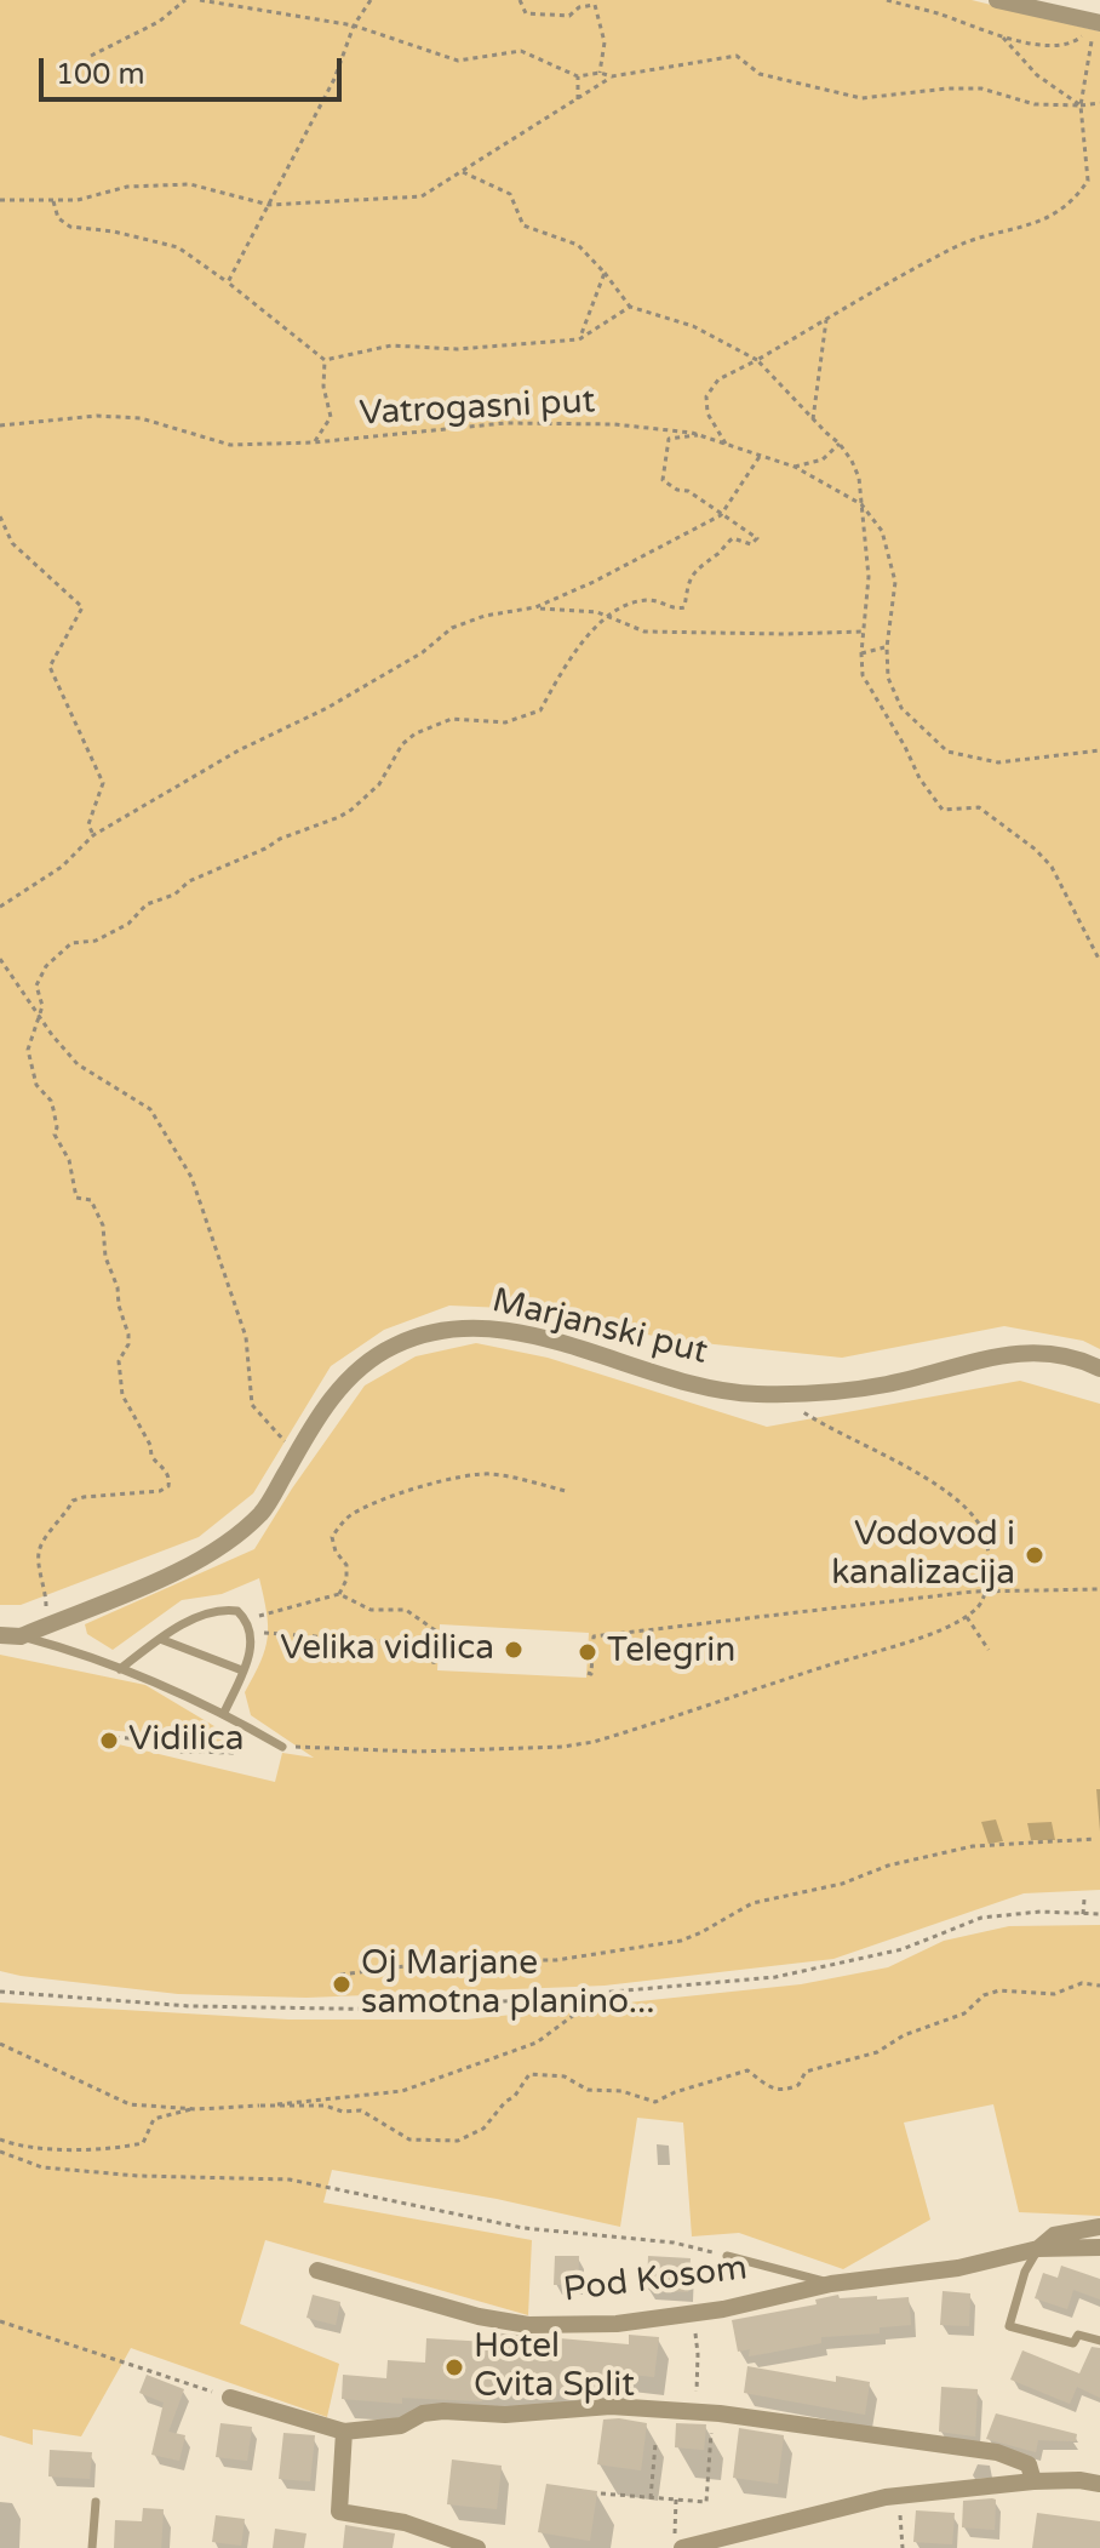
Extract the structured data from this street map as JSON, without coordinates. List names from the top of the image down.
{
  "streets": {
    "street": ["Marjanski put", "Pod Kosom"],
    "path": ["Vatrogasni put"]
  },
  "places": [
    "Vodovod i kanalizacija",
    "Velika vidilica",
    "Telegrin",
    "Vidilica",
    "Oj Marjane samotna planino...",
    "Hotel Cvita Split"
  ],
  "scale_bar": "100 m"
}
